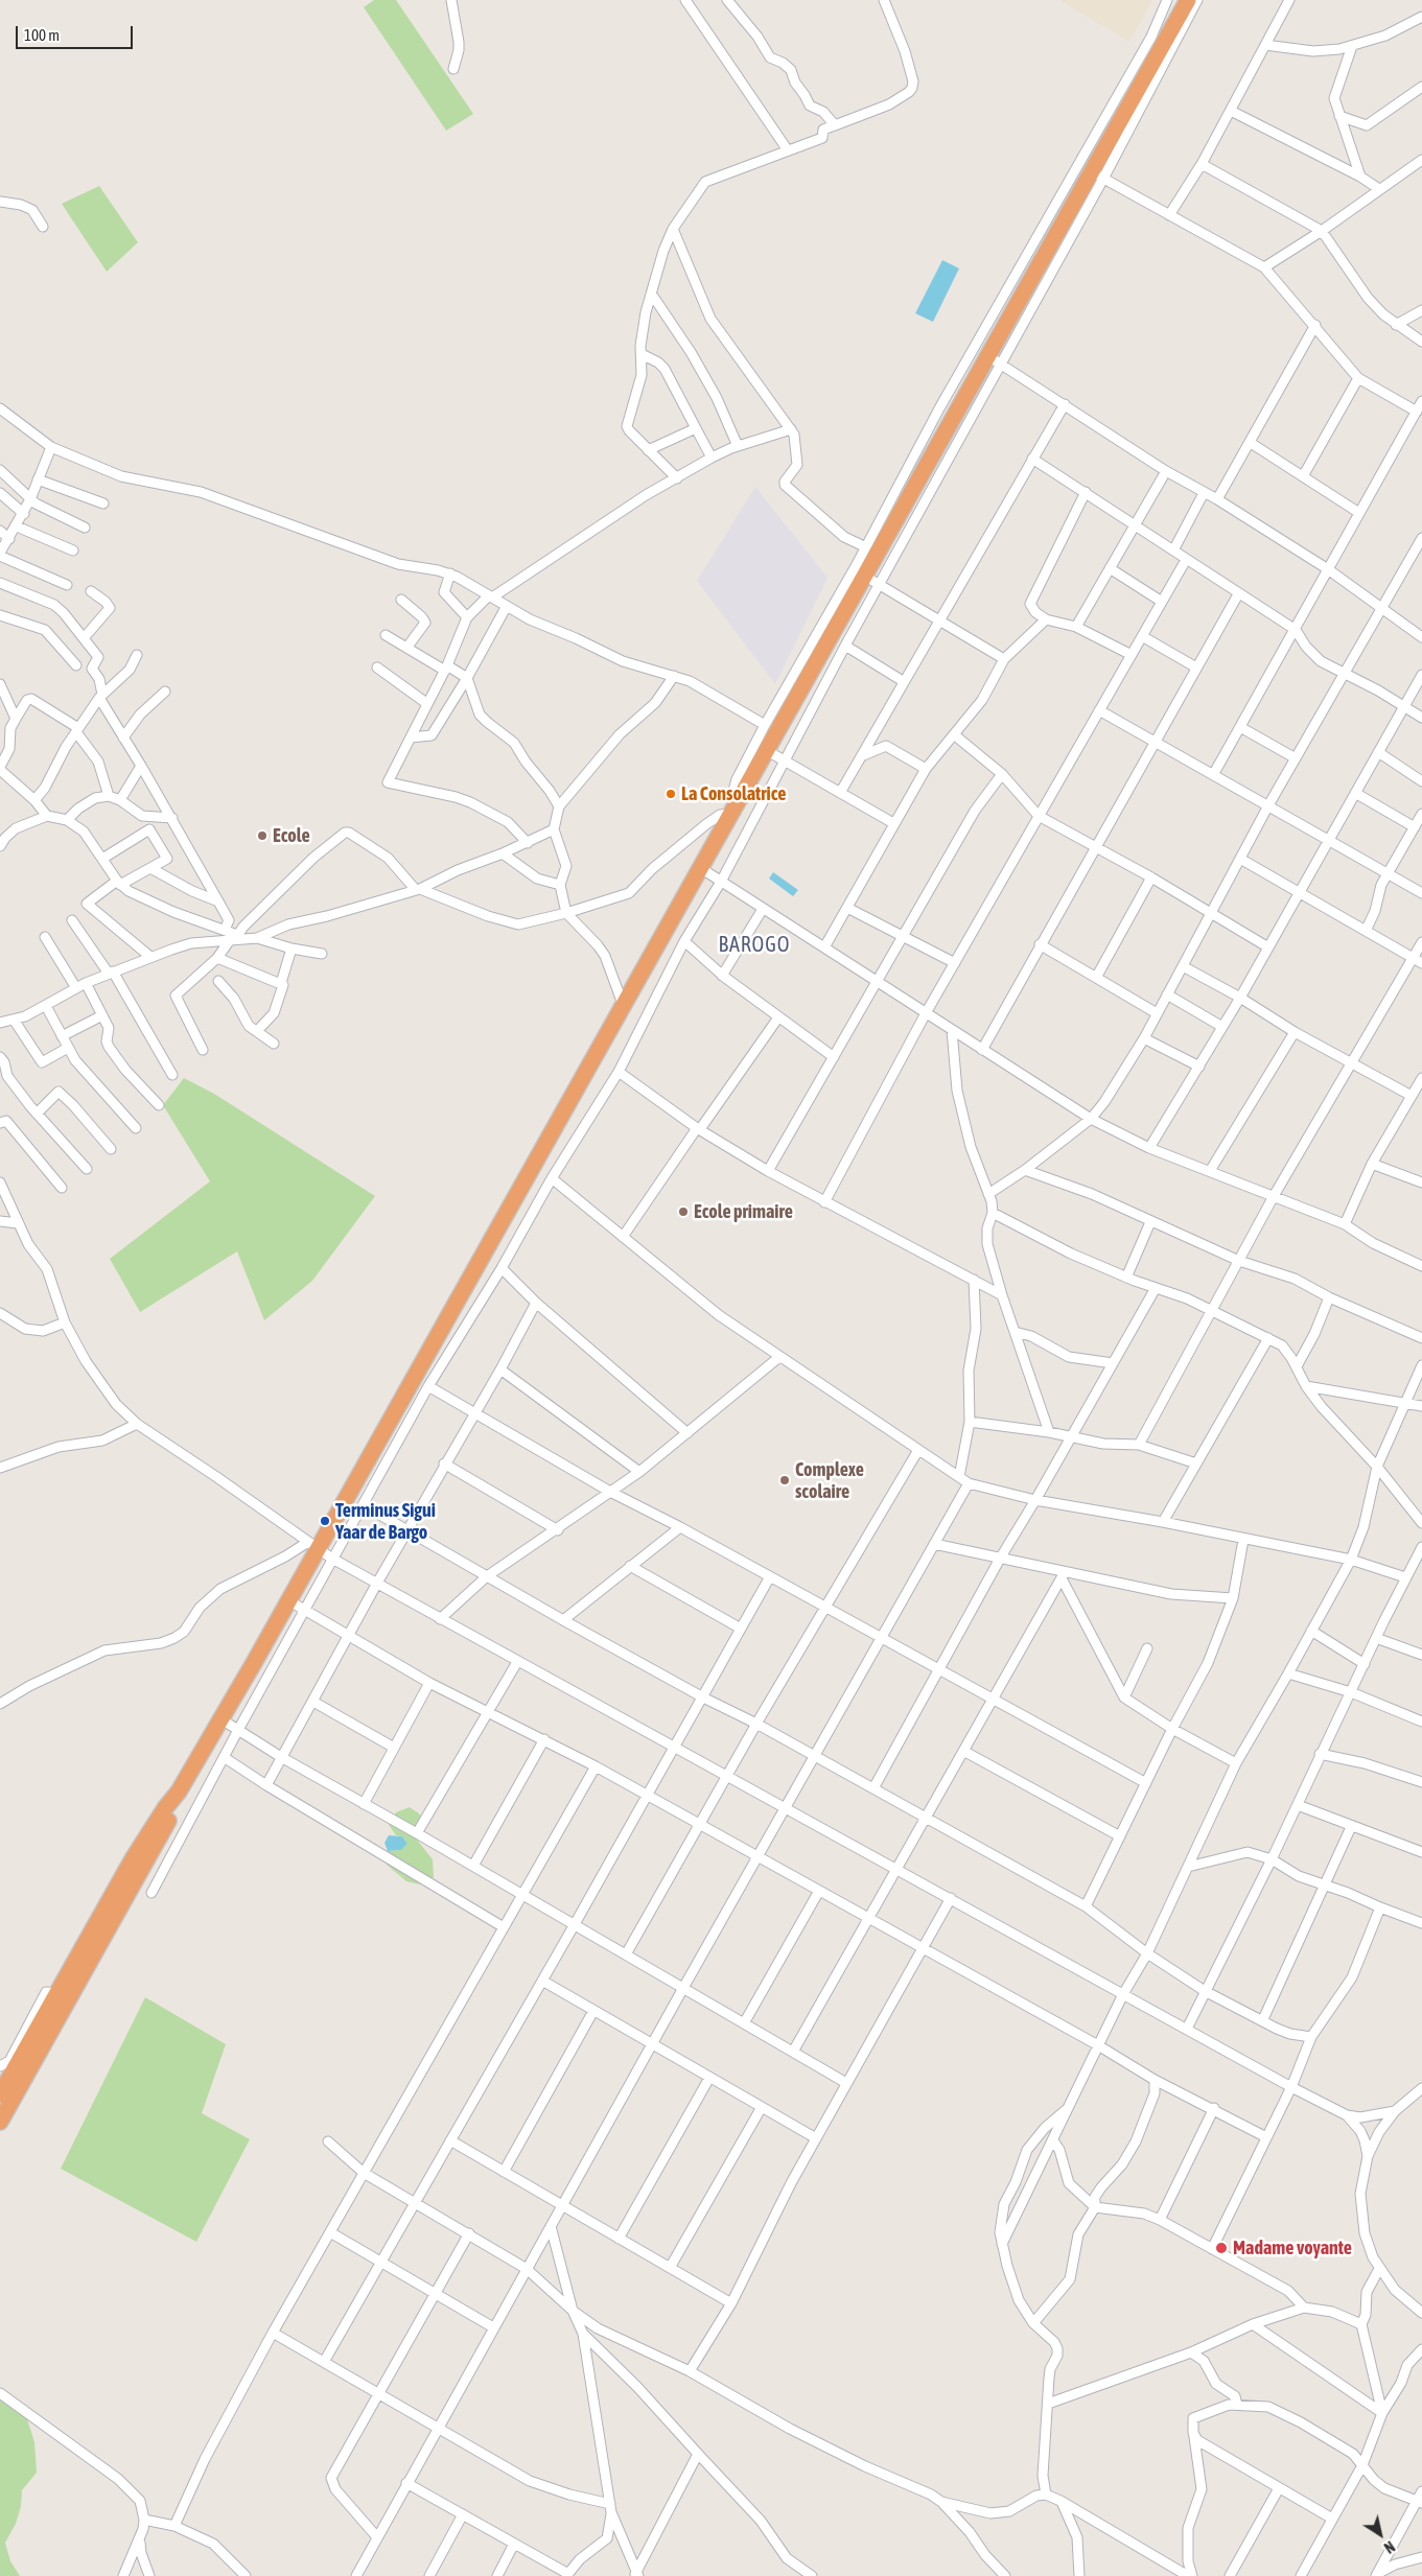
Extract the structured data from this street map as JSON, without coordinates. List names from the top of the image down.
{
  "districts": ["BAROGO"],
  "places": [
    "La Consolatrice",
    "Ecole",
    "Ecole primaire",
    "Complexe scolaire",
    "Terminus Sigui Yaar de Bargo",
    "Madame voyante"
  ],
  "scale_bar": "100 m",
  "north": "bottom right"
}
